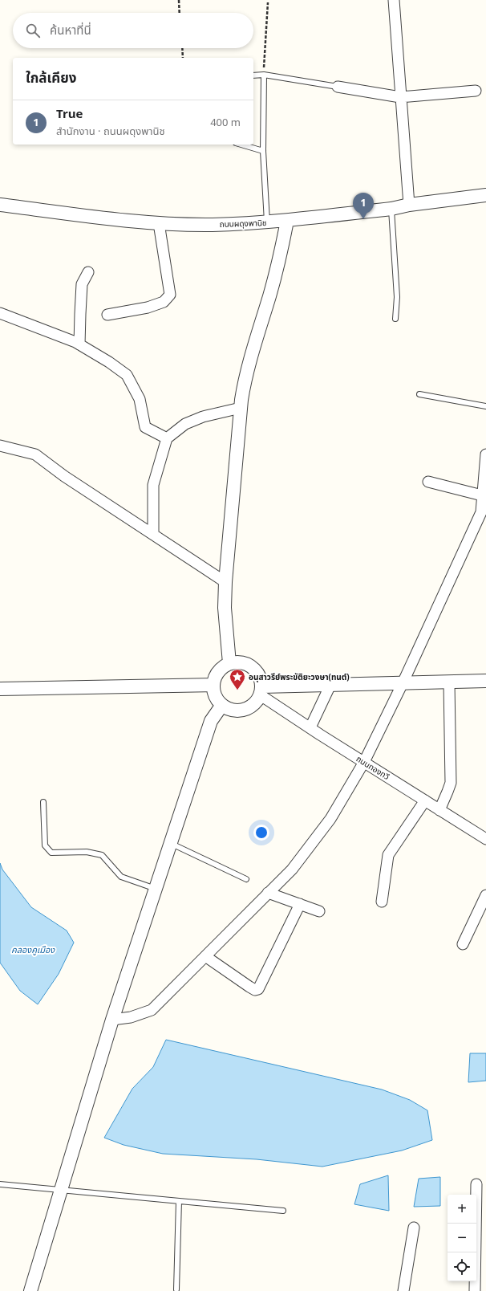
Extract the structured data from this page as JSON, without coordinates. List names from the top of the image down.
{
  "streets": {
    "street": ["ถนนผดุงพานิช", "ถนนทองทวี"]
  },
  "water": ["คลองคูเมือง"],
  "places": {
    "place": ["อนุสาวรีย์พระขัติยะวงษา(ทนต์)"]
  },
  "page": {
    "search": "ค้นหาที่นี่",
    "heading": "ใกล้เคียง",
    "list": [
      {
        "mark": "1",
        "name": "True",
        "note": "สำนักงาน · ถนนผดุงพานิช",
        "value": "400 m"
      }
    ],
    "pins": "1",
    "map_buttons": ["+", "−"]
  }
}
